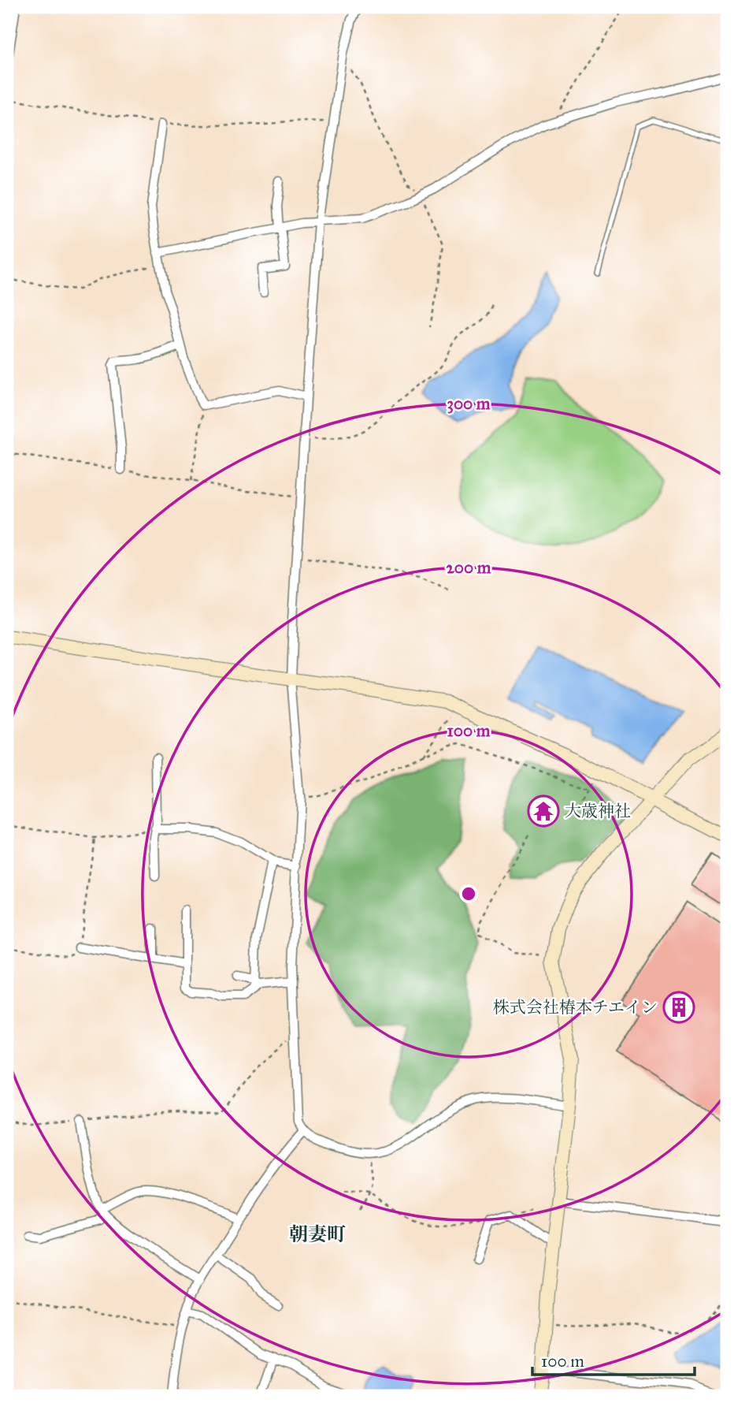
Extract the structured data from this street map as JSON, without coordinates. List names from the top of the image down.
{
  "districts": ["朝妻町"],
  "places": {
    "temple": ["大歳神社"],
    "building": ["株式会社椿本チエイン"]
  },
  "scale_bar": "100 m",
  "rings": ["300 m", "200 m", "100 m"]
}
